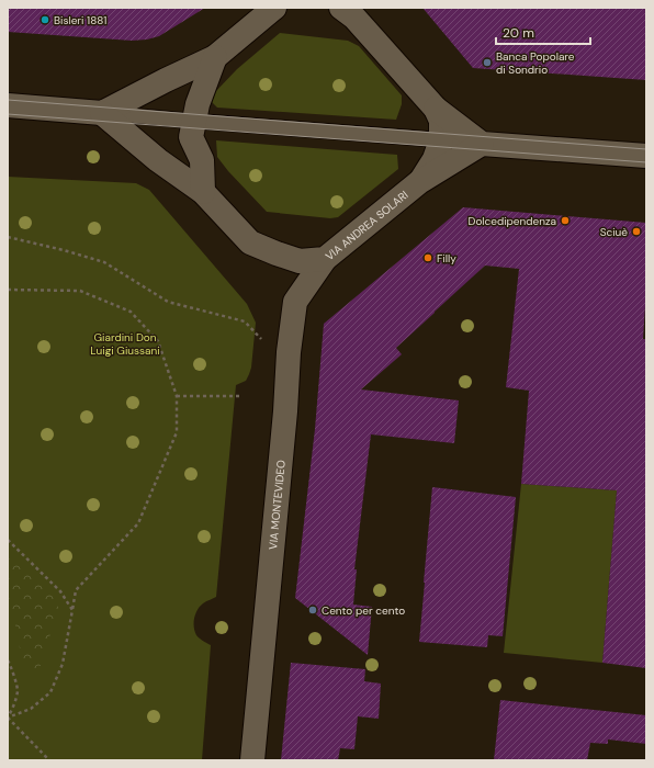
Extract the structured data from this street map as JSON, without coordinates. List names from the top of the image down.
{
  "streets": {
    "street": ["VIA ANDREA SOLARI", "VIA MONTEVIDEO"]
  },
  "crossings": [
    ["VIA ANDREA SOLARI", "VIA MONTEVIDEO"]
  ],
  "parks": ["Giardini Don Luigi Giussani"],
  "places": [
    "Bisleri 1881",
    "Banca Popolare di Sondrio",
    "Dolcedipendenza",
    "Sciuè",
    "Filly",
    "Cento per cento"
  ],
  "scale_bar": "20 m"
}
